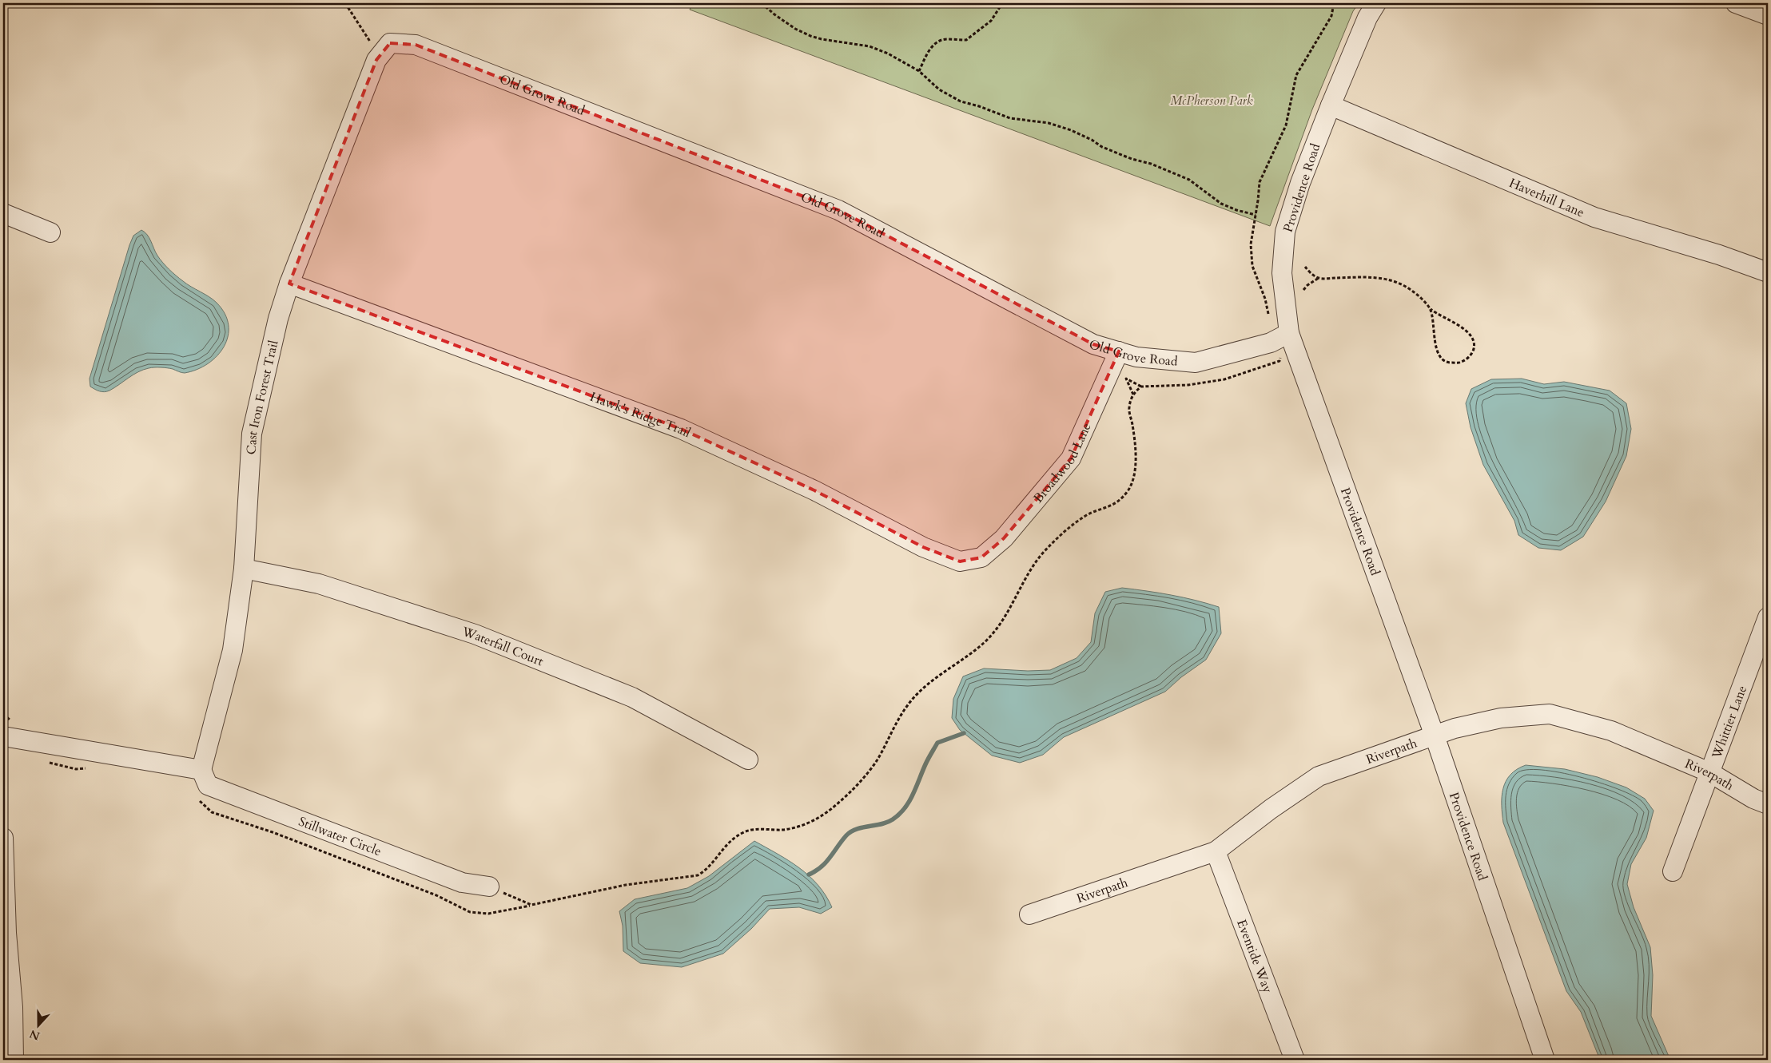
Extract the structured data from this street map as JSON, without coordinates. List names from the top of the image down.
{
  "streets": {
    "street": [
      "Old Grove Road",
      "Providence Road",
      "Haverhill Lane",
      "Cast Iron Forest Trail",
      "Hawk's Ridge Trail",
      "Broadwood Lane",
      "Waterfall Court",
      "Whittier Lane",
      "Riverpath",
      "Stillwater Circle",
      "Eventide Way"
    ]
  },
  "crossings": [
    ["Old Grove Road", "Providence Road"],
    ["Old Grove Road", "Cast Iron Forest Trail"],
    ["Old Grove Road", "Broadwood Lane"],
    ["Providence Road", "Haverhill Lane"],
    ["Providence Road", "Riverpath"],
    ["Cast Iron Forest Trail", "Hawk's Ridge Trail"],
    ["Cast Iron Forest Trail", "Waterfall Court"],
    ["Cast Iron Forest Trail", "Stillwater Circle"],
    ["Hawk's Ridge Trail", "Broadwood Lane"],
    ["Whittier Lane", "Riverpath"],
    ["Riverpath", "Eventide Way"]
  ],
  "parks": ["McPherson Park"],
  "north": "bottom"
}
